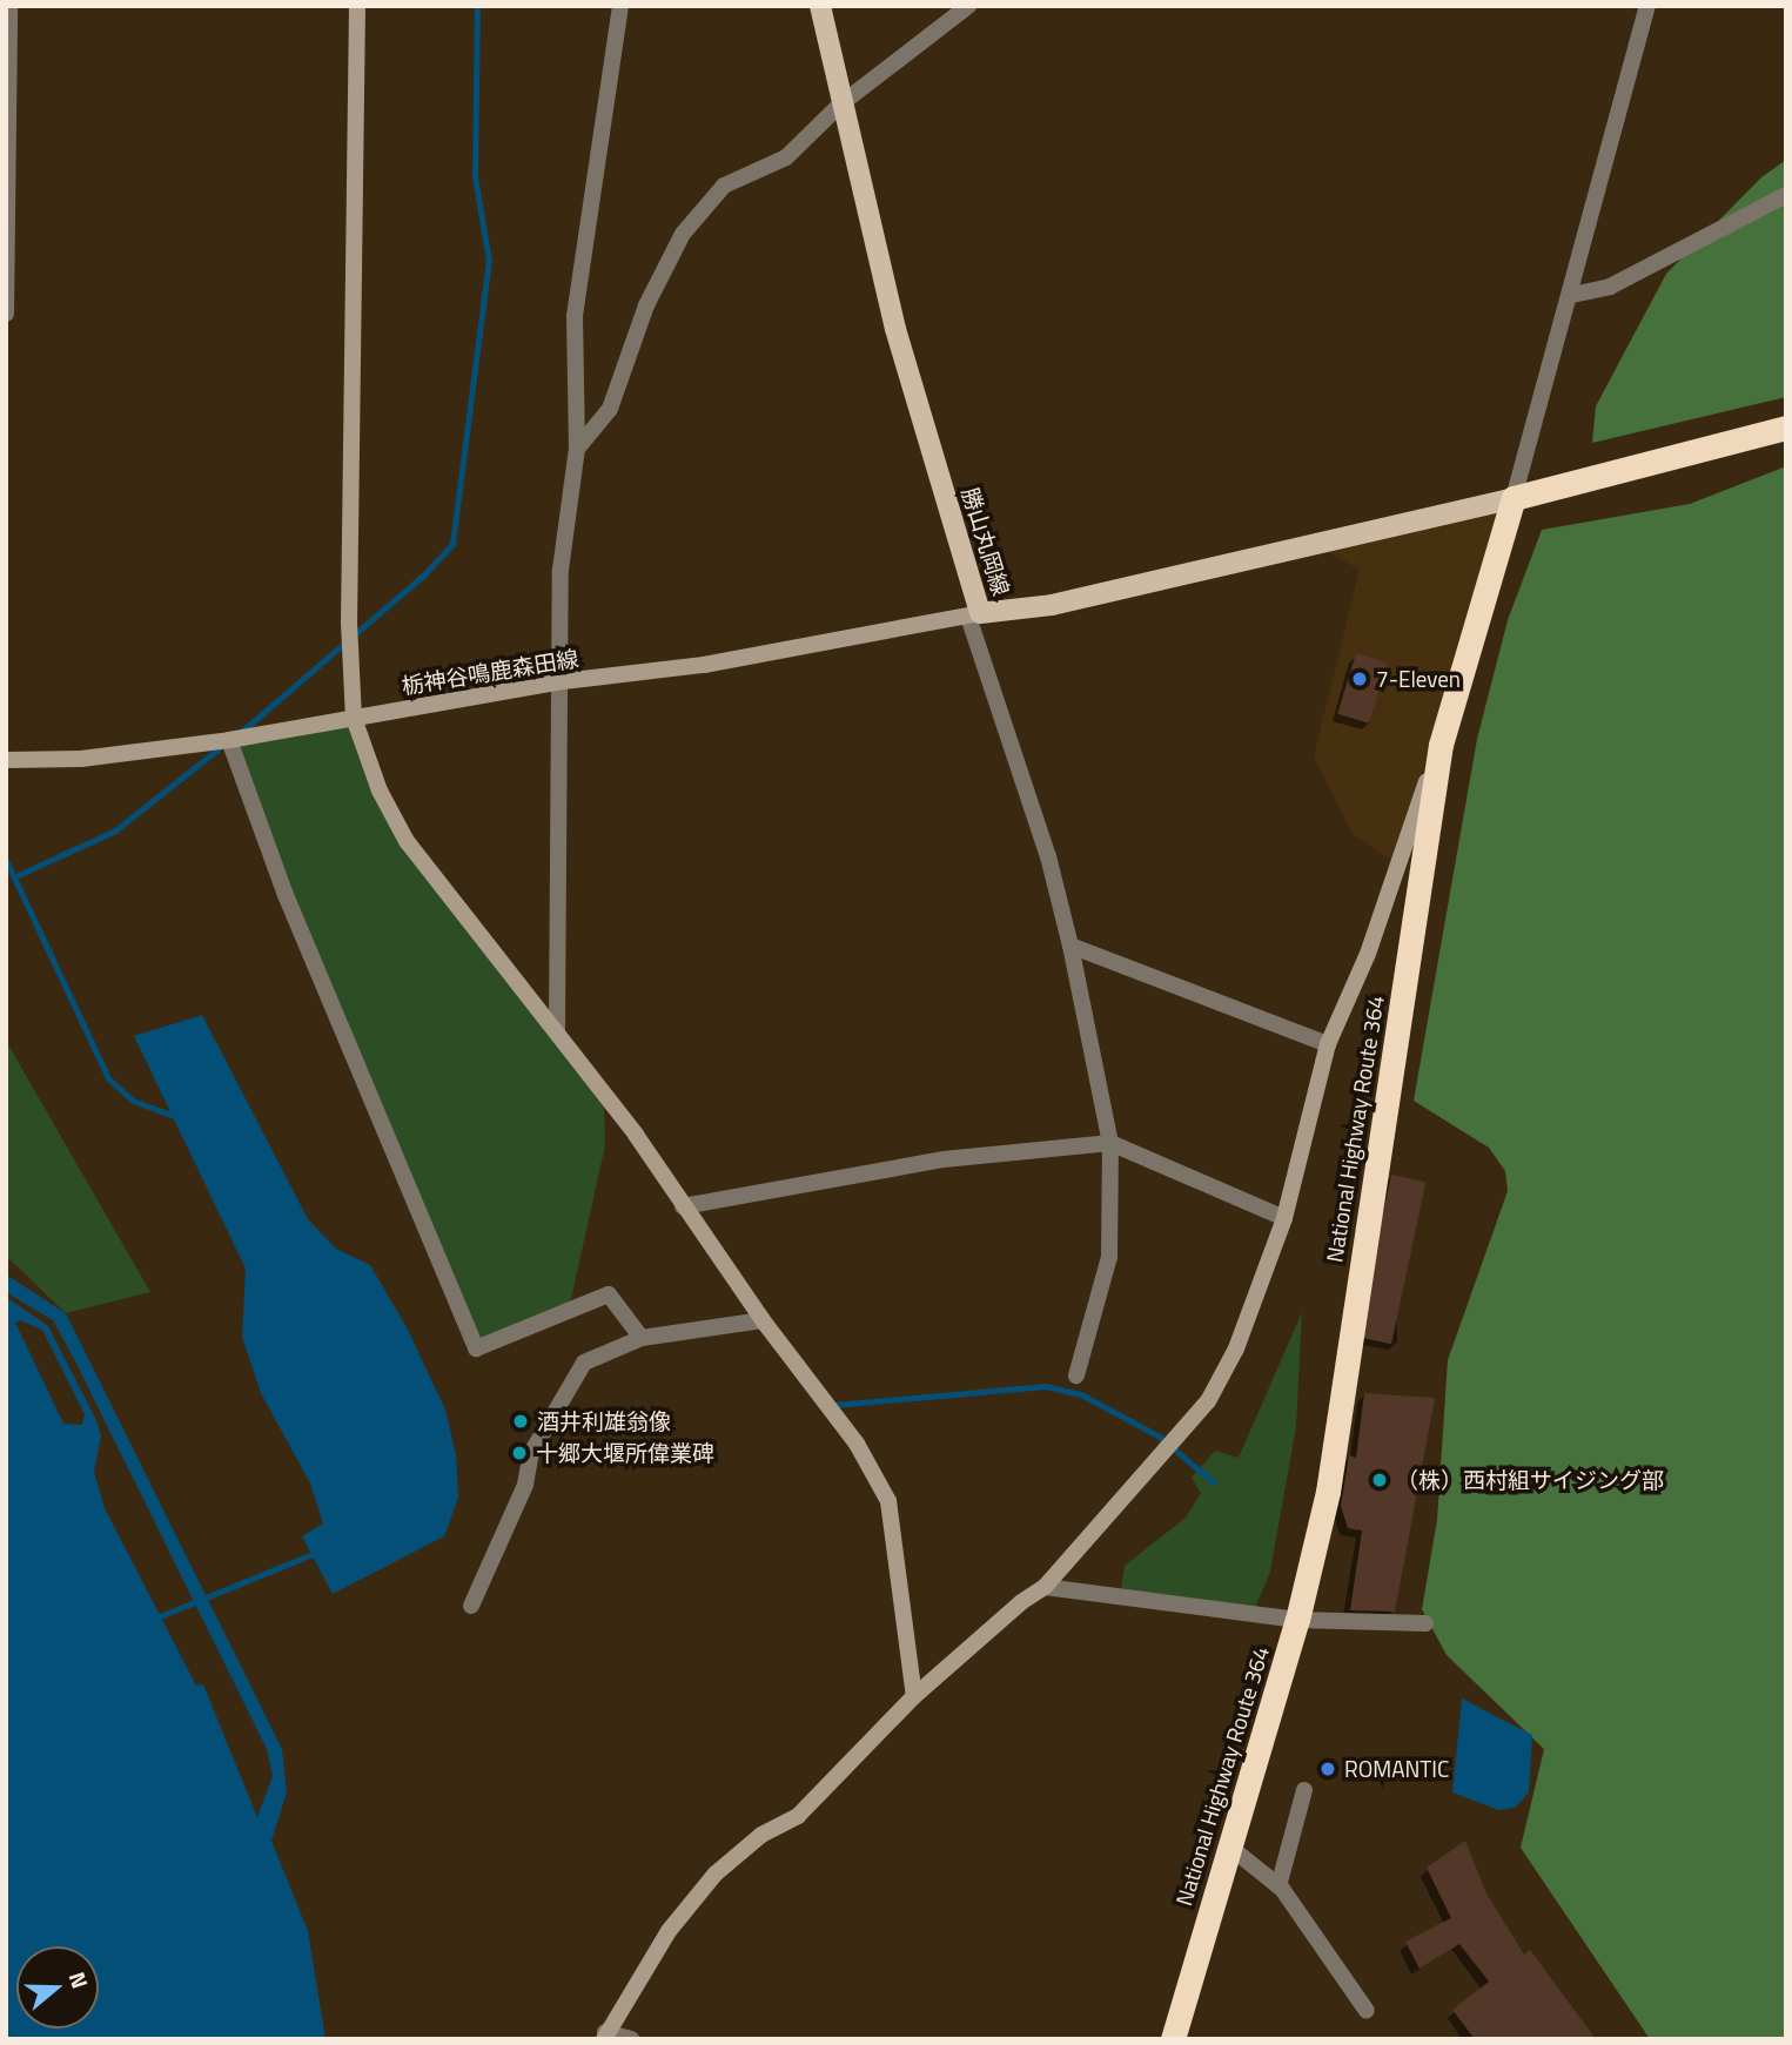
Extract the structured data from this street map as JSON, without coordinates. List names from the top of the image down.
{
  "streets": {
    "highway": ["National Highway Route 364"],
    "main road": ["勝山丸岡線"],
    "street": ["栃神谷鳴鹿森田線"]
  },
  "crossings": [
    ["勝山丸岡線", "栃神谷鳴鹿森田線"],
    ["勝山丸岡線", "National Highway Route 364"]
  ],
  "places": [
    "7-Eleven",
    "酒井利雄翁像",
    "十郷大堰所偉業碑",
    "（株）西村組サイジング部",
    "ROMANTIC"
  ],
  "north": "right"
}
